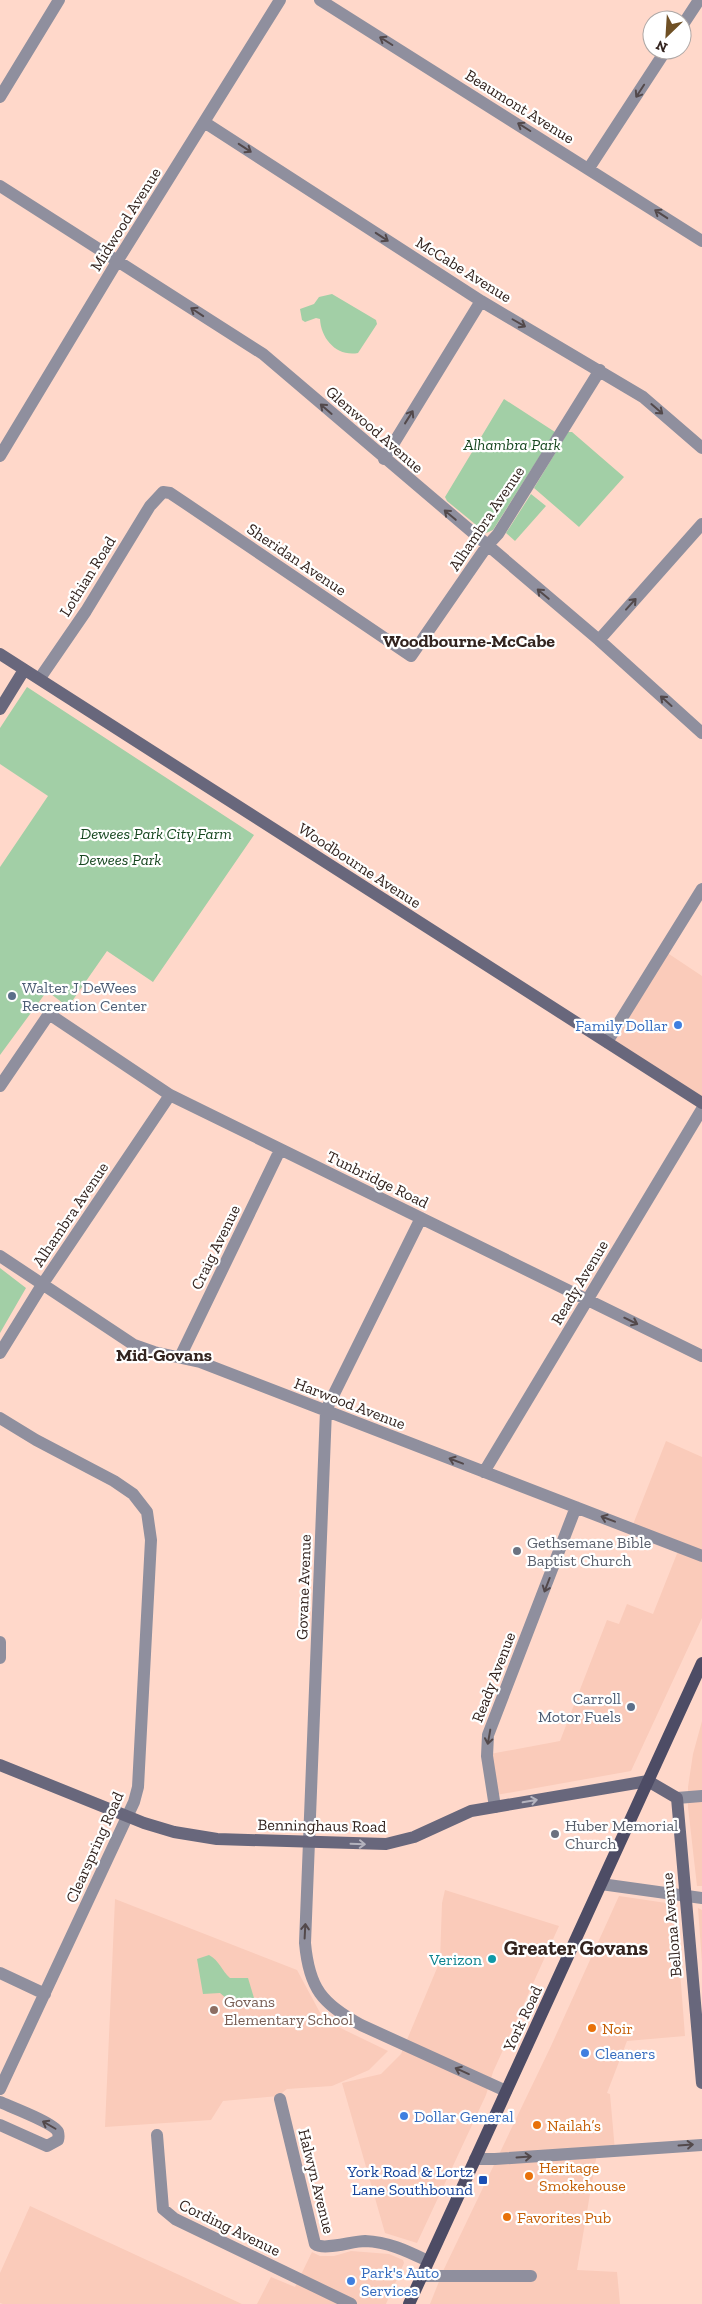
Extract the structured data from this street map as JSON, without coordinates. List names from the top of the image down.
{
  "streets": {
    "main road": ["York Road"],
    "street": [
      "Beaumont Avenue",
      "Midwood Avenue",
      "McCabe Avenue",
      "Glenwood Avenue",
      "Alhambra Avenue",
      "Sheridan Avenue",
      "Lothian Road",
      "Woodbourne Avenue",
      "Tunbridge Road",
      "Craig Avenue",
      "Ready Avenue",
      "Harwood Avenue",
      "Govane Avenue",
      "Benninghaus Road",
      "Clearspring Road",
      "Bellona Avenue",
      "Halwyn Avenue",
      "Cording Avenue"
    ]
  },
  "crossings": [
    ["Midwood Avenue", "McCabe Avenue"],
    ["Midwood Avenue", "Glenwood Avenue"],
    ["McCabe Avenue", "Alhambra Avenue"],
    ["Glenwood Avenue", "Alhambra Avenue"],
    ["Alhambra Avenue", "Sheridan Avenue"],
    ["Alhambra Avenue", "Tunbridge Road"],
    ["Alhambra Avenue", "Harwood Avenue"],
    ["Sheridan Avenue", "Lothian Road"],
    ["Lothian Road", "Woodbourne Avenue"],
    ["Tunbridge Road", "Craig Avenue"],
    ["Tunbridge Road", "Ready Avenue"],
    ["Tunbridge Road", "Govane Avenue"],
    ["Craig Avenue", "Harwood Avenue"],
    ["Ready Avenue", "Harwood Avenue"],
    ["Ready Avenue", "Benninghaus Road"],
    ["Harwood Avenue", "Govane Avenue"],
    ["Govane Avenue", "Benninghaus Road"],
    ["Govane Avenue", "York Road"],
    ["Benninghaus Road", "Clearspring Road"],
    ["Benninghaus Road", "York Road"],
    ["York Road", "Halwyn Avenue"]
  ],
  "one_way": [
    "Beaumont Avenue",
    "McCabe Avenue",
    "Glenwood Avenue",
    "Ready Avenue",
    "Harwood Avenue",
    "Benninghaus Road"
  ],
  "districts": ["Woodbourne-McCabe", "Mid-Govans", "Greater Govans"],
  "parks": ["Alhambra Park", "Dewees Park City Farm", "Dewees Park"],
  "places": {
    "other": [
      "Walter J DeWees Recreation Center",
      "Family Dollar",
      "Gethsemane Bible Baptist Church",
      "Carroll Motor Fuels",
      "Huber Memorial Church",
      "Verizon",
      "Govans Elementary School",
      "Noir",
      "Cleaners",
      "Dollar General",
      "Nailah’s",
      "Heritage Smokehouse",
      "Favorites Pub",
      "Park's Auto Services"
    ],
    "transit": ["York Road & Lortz Lane Southbound"]
  },
  "north": "bottom left"
}
